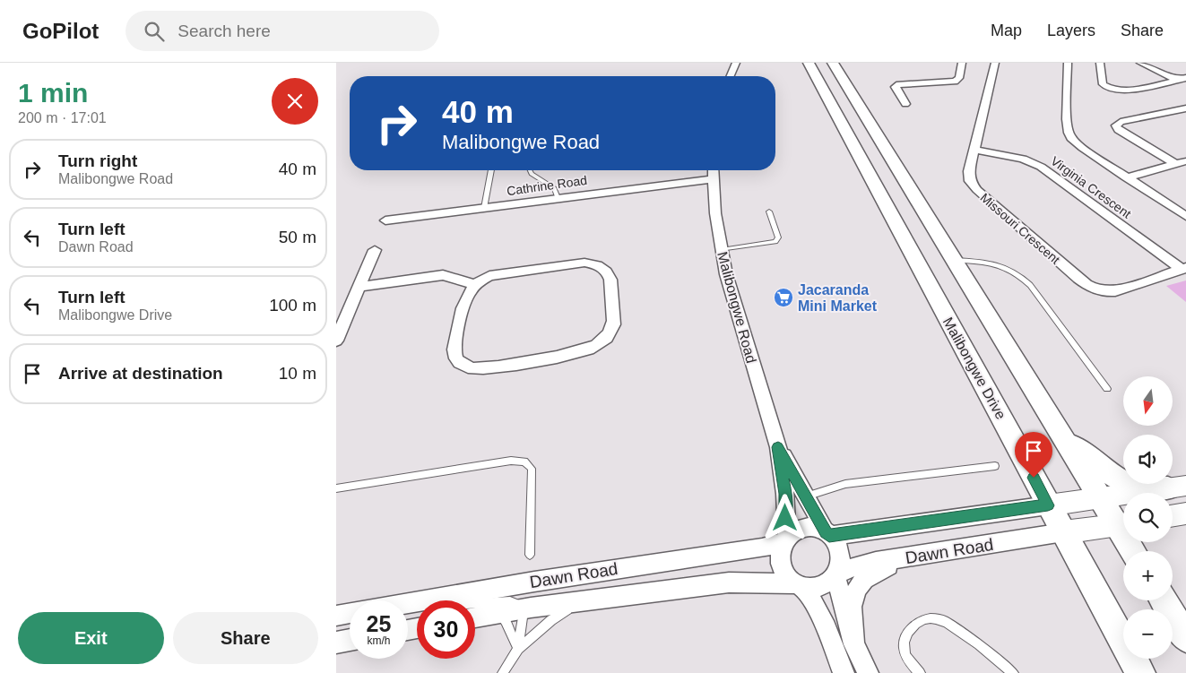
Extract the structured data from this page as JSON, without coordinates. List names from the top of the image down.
{
  "streets": {
    "main road": ["Malibongwe Drive"],
    "street": [
      "Cathrine Road",
      "Virginia Crescent",
      "Missouri Crescent",
      "Malibongwe Road",
      "Dawn Road"
    ]
  },
  "crossings": [
    ["Cathrine Road", "Malibongwe Road"],
    ["Virginia Crescent", "Missouri Crescent"],
    ["Malibongwe Road", "Dawn Road"],
    ["Malibongwe Drive", "Dawn Road"]
  ],
  "places": {
    "supermarket": ["Jacaranda Mini Market"]
  },
  "north": "bottom",
  "page": {
    "header": "GoPilot",
    "search": "Search here",
    "nav": ["Map", "Layers", "Share"],
    "heading": ["1 min", "200 m · 17:01"],
    "turn": ["40 m", "Malibongwe Road"],
    "list": [
      {
        "name": "Turn right",
        "note": "Malibongwe Road",
        "value": "40 m"
      },
      {
        "name": "Turn left",
        "note": "Dawn Road",
        "value": "50 m"
      },
      {
        "name": "Turn left",
        "note": "Malibongwe Drive",
        "value": "100 m"
      },
      {
        "name": "Arrive at destination",
        "value": "10 m"
      }
    ],
    "map_buttons": ["+", "−"],
    "speed": "25 km/h",
    "limit": "30",
    "buttons": ["Exit", "Share"]
  }
}
